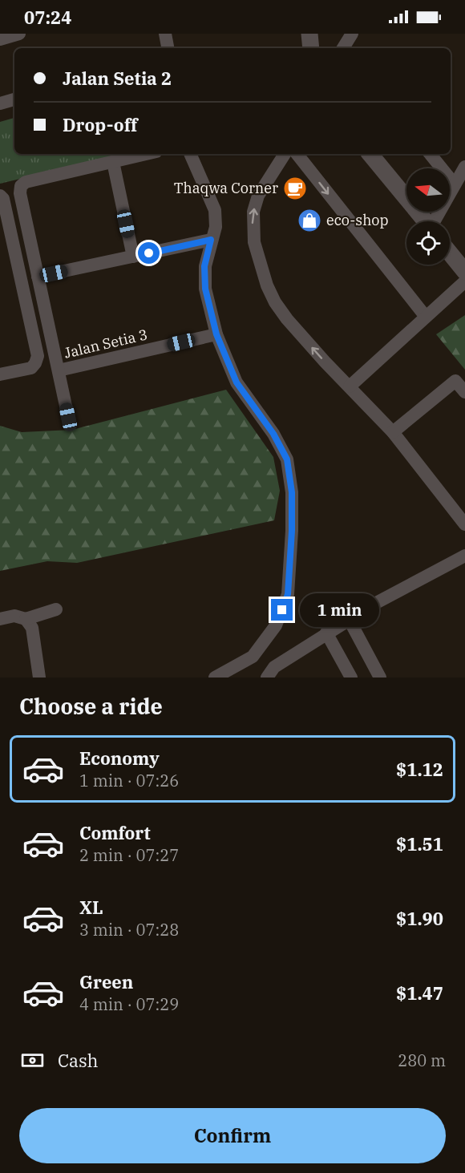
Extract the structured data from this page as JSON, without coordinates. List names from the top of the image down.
{
  "streets": {
    "street": ["Jalan Setia 3"]
  },
  "places": {
    "cafe": ["Thaqwa Corner"],
    "shop": ["eco-shop"]
  },
  "north": "left",
  "page": {
    "status": "07:24",
    "banner": ["Jalan Setia 2", "Drop-off"],
    "bubble": "1 min",
    "heading": "Choose a ride",
    "list": [
      {
        "name": "Economy",
        "note": "1 min · 07:26",
        "value": "$1.12"
      },
      {
        "name": "Comfort",
        "note": "2 min · 07:27",
        "value": "$1.51"
      },
      {
        "name": "XL",
        "note": "3 min · 07:28",
        "value": "$1.90"
      },
      {
        "name": "Green",
        "note": "4 min · 07:29",
        "value": "$1.47"
      }
    ],
    "pay": ["Cash", "280 m"],
    "buttons": "Confirm"
  }
}
